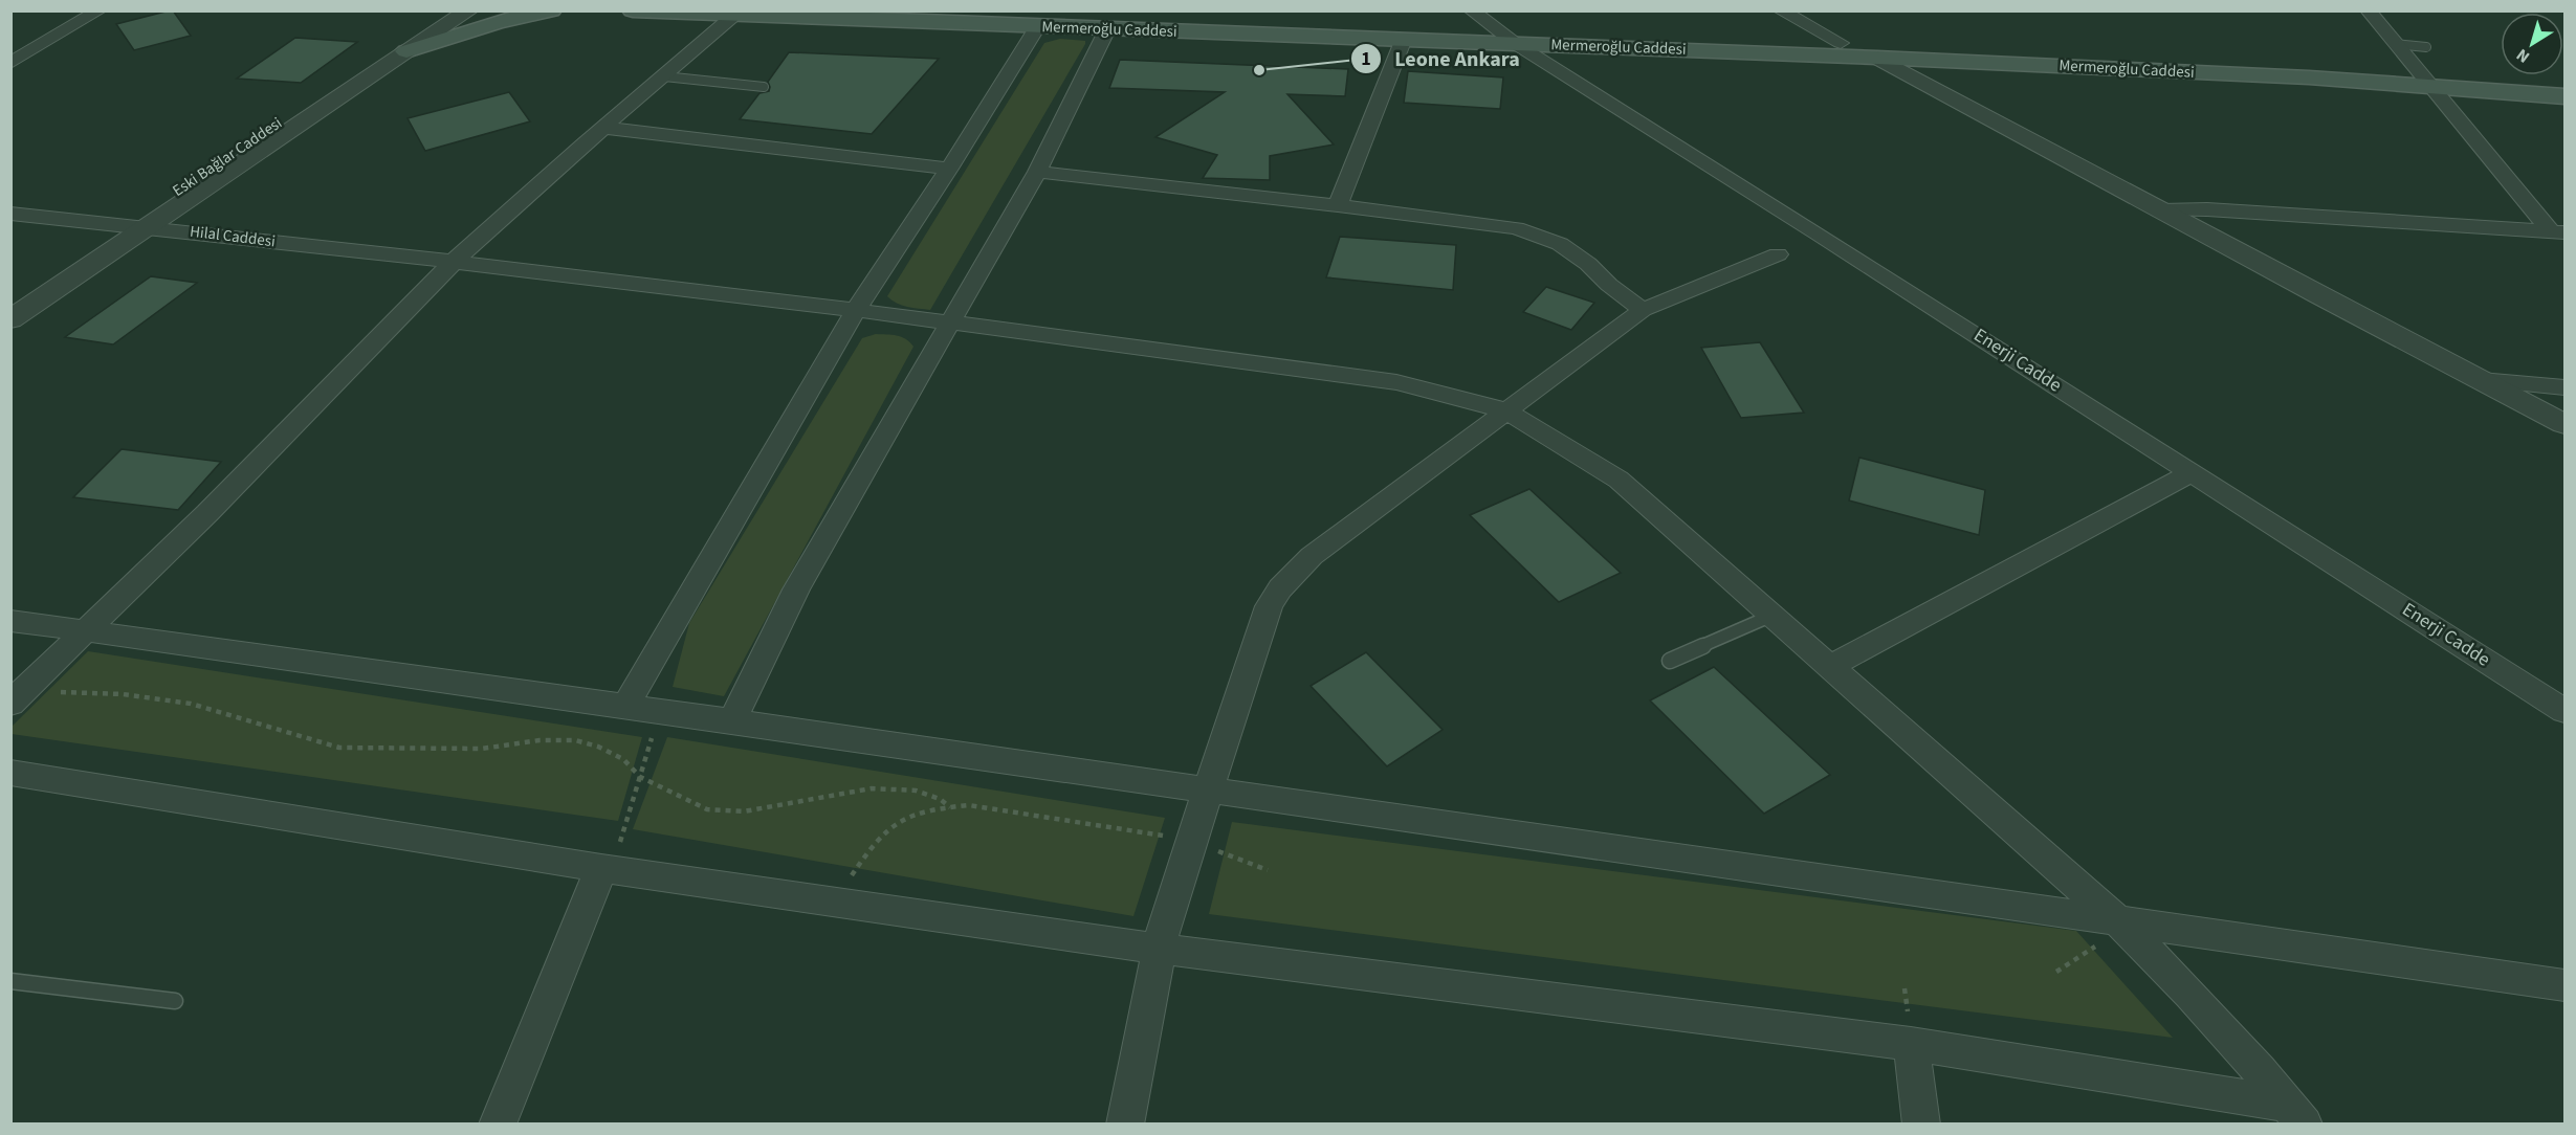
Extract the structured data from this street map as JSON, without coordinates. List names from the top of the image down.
{
  "streets": {
    "main road": ["Mermeroğlu Caddesi"],
    "street": ["Eski Bağlar Caddesi", "Hilal Caddesi", "Enerji Cadde"]
  },
  "crossings": [
    ["Mermeroğlu Caddesi", "Enerji Cadde"],
    ["Eski Bağlar Caddesi", "Hilal Caddesi"]
  ],
  "places": ["Leone Ankara"],
  "north": "bottom left"
}
